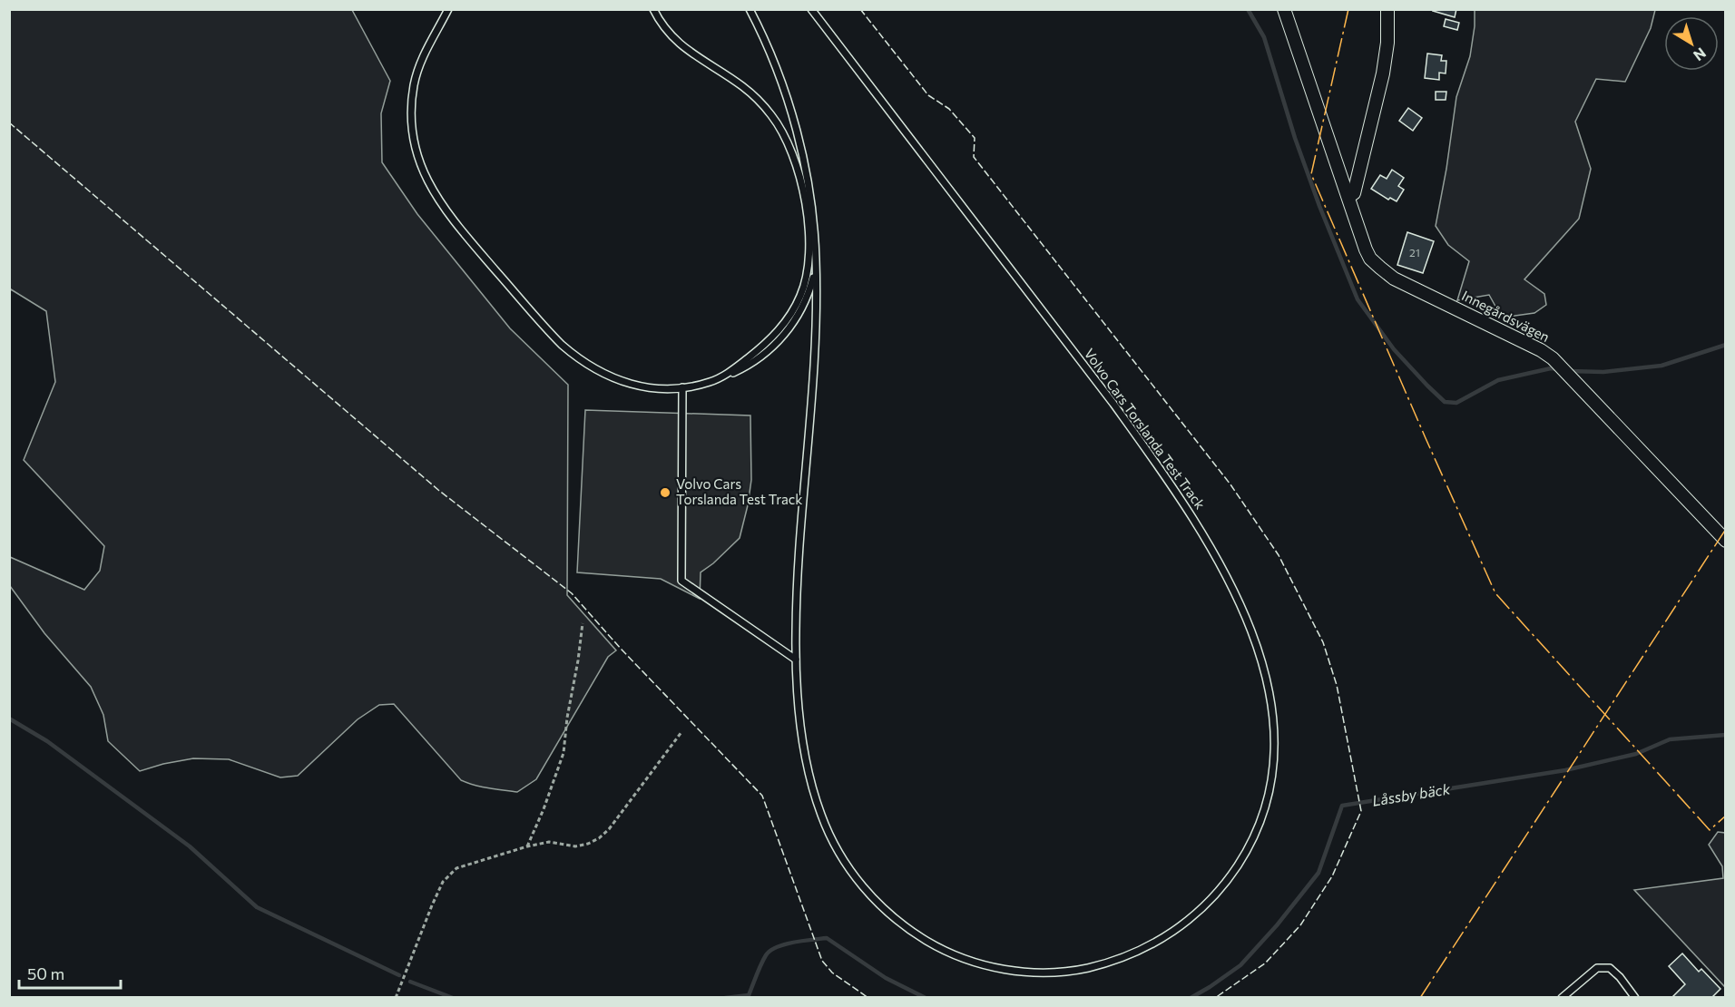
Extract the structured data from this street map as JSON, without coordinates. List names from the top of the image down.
{
  "streets": {
    "street": ["Innegårdsvägen"],
    "lane": ["Volvo Cars Torslanda Test Track"]
  },
  "water": ["Låssby bäck"],
  "places": ["Volvo Cars Torslanda Test Track"],
  "house_numbers": ["21"],
  "scale_bar": "50 m",
  "north": "bottom right"
}
